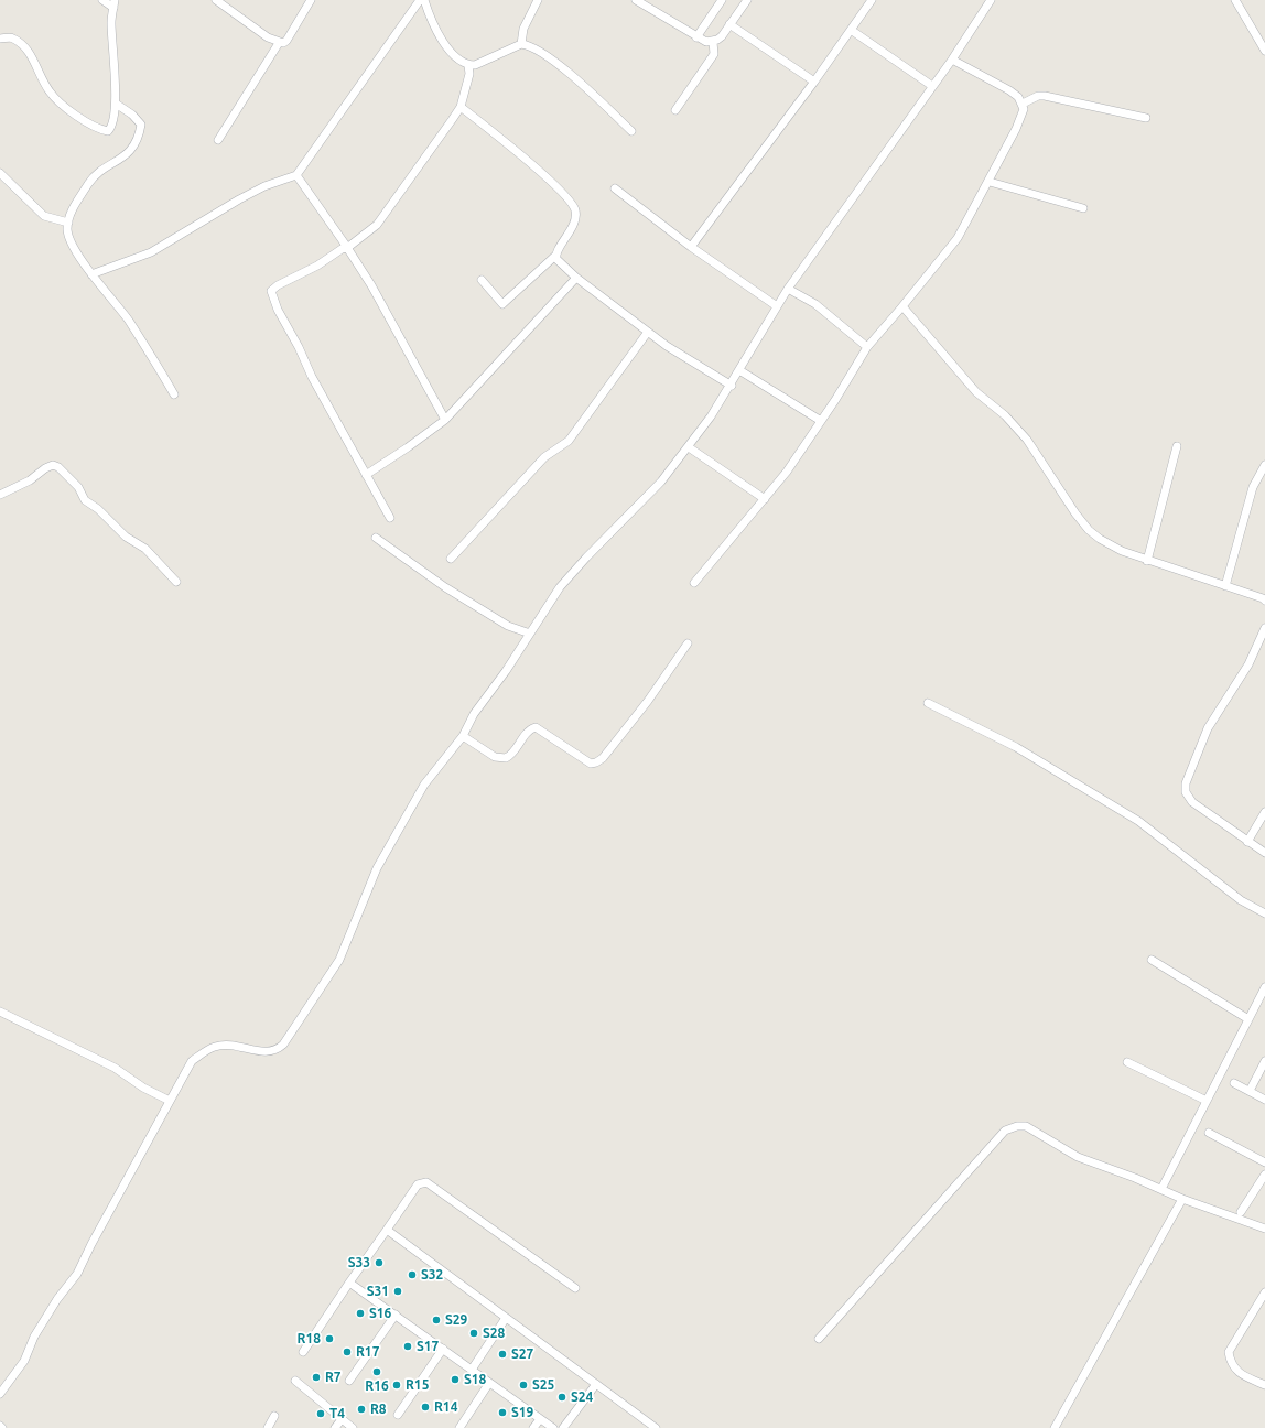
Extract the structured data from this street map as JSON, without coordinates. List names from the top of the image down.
{
  "places": [
    "S33",
    "S32",
    "S31",
    "S16",
    "S29",
    "S28",
    "R18",
    "S17",
    "R17",
    "S27",
    "R16",
    "R7",
    "S18",
    "R15",
    "S25",
    "S24",
    "R14",
    "R8",
    "S19",
    "T4"
  ]
}
